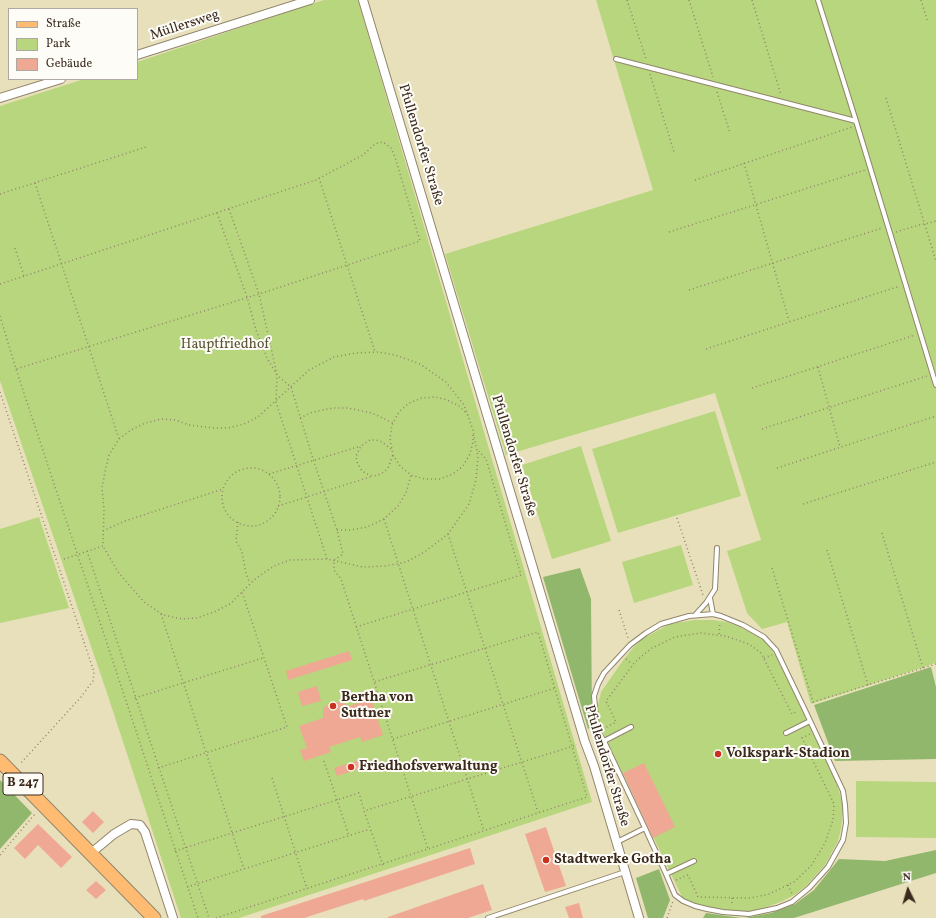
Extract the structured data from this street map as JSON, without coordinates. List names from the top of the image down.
{
  "streets": {
    "main road": ["B 247"],
    "street": ["Müllersweg", "Pfullendorfer Straße"]
  },
  "parks": ["Hauptfriedhof"],
  "places": [
    "Bertha von Suttner",
    "Volkspark-Stadion",
    "Friedhofsverwaltung",
    "Stadtwerke Gotha"
  ],
  "legend": ["Straße", "Park", "Gebäude"],
  "north": "top"
}
